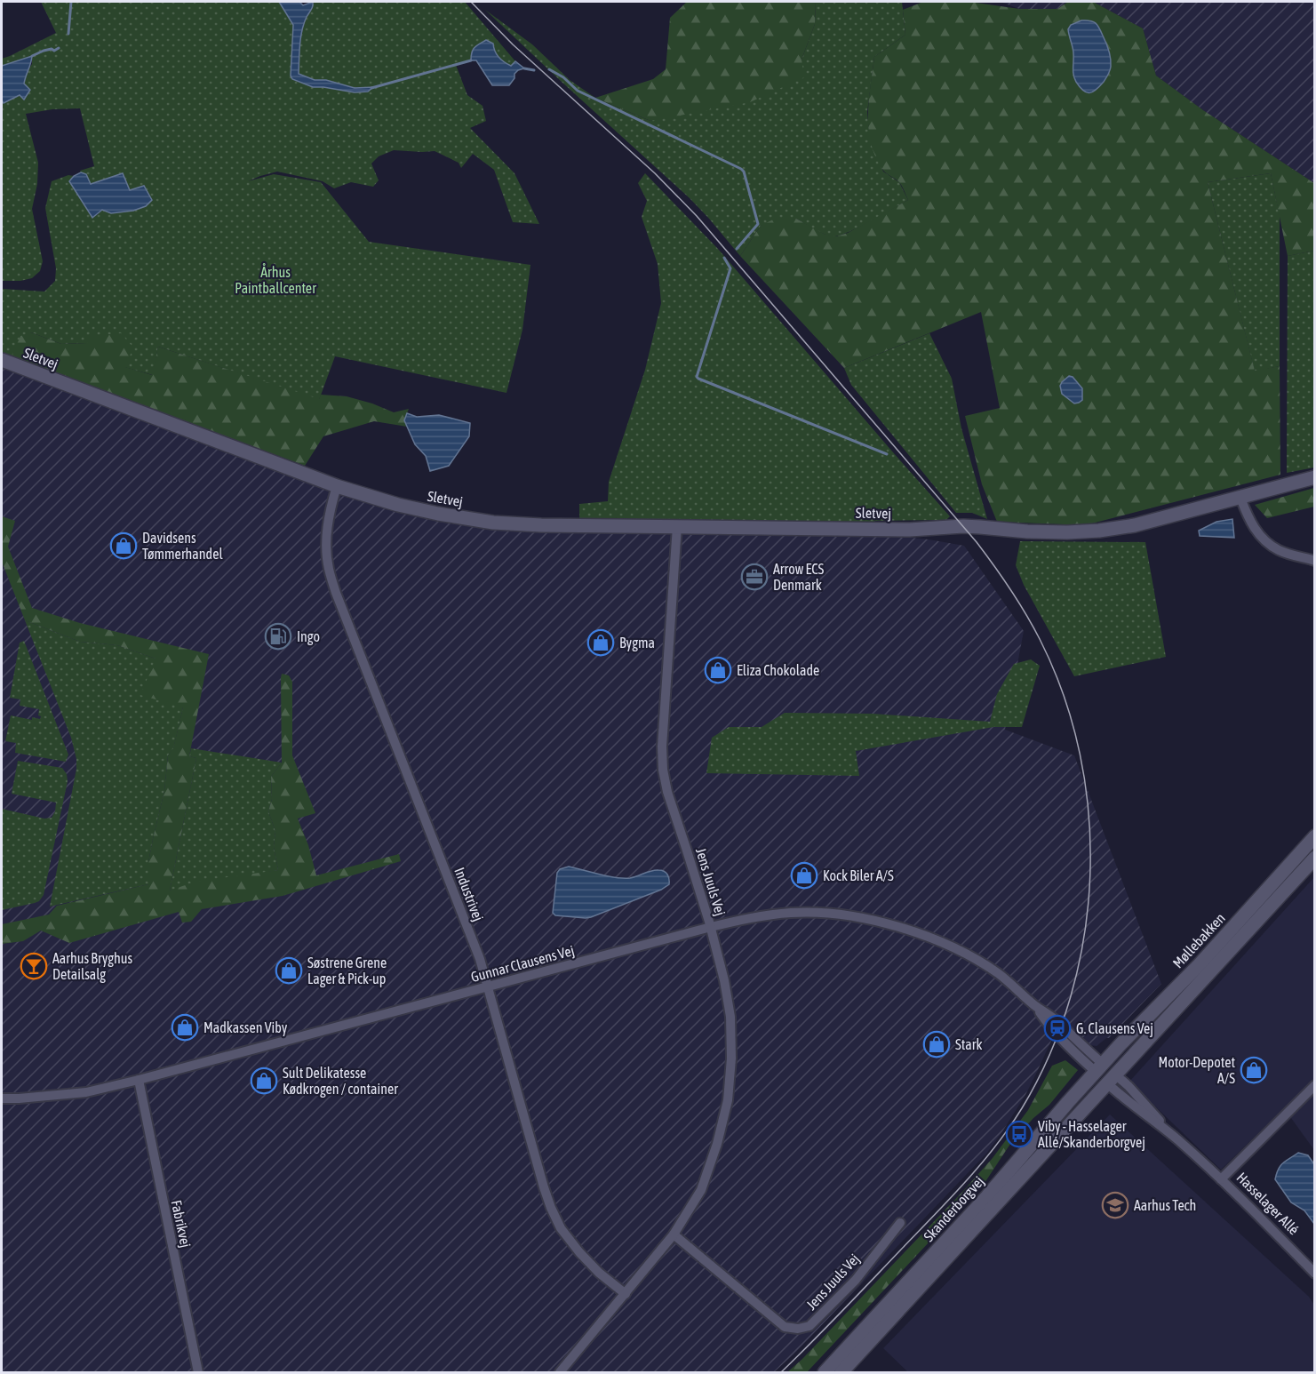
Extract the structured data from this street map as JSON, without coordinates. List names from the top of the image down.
{
  "streets": {
    "main road": [
      "Sletvej",
      "Møllebakken",
      "Hasselager Allé",
      "Skanderborgvej"
    ],
    "street": [
      "Jens Juuls Vej",
      "Industrivej",
      "Gunnar Clausens Vej",
      "Fabrikvej"
    ]
  },
  "crossings": [
    ["Sletvej", "Jens Juuls Vej"],
    ["Sletvej", "Industrivej"],
    ["Jens Juuls Vej", "Industrivej"],
    ["Jens Juuls Vej", "Gunnar Clausens Vej"],
    ["Industrivej", "Gunnar Clausens Vej"],
    ["Møllebakken", "Gunnar Clausens Vej"],
    ["Møllebakken", "Hasselager Allé"],
    ["Møllebakken", "Skanderborgvej"],
    ["Gunnar Clausens Vej", "Hasselager Allé"],
    ["Gunnar Clausens Vej", "Skanderborgvej"],
    ["Gunnar Clausens Vej", "Fabrikvej"],
    ["Hasselager Allé", "Skanderborgvej"]
  ],
  "parks": ["Århus Paintballcenter"],
  "places": {
    "shop": [
      "Davidsens Tømmerhandel",
      "Bygma",
      "Eliza Chokolade",
      "Kock Biler A/S",
      "Søstrene Grene Lager & Pick-up",
      "Madkassen Viby",
      "Stark",
      "Motor-Depotet A/S",
      "Sult Delikatesse Kødkrogen / container"
    ],
    "office": ["Arrow ECS Denmark"],
    "fuel station": ["Ingo"],
    "bar": ["Aarhus Bryghus Detailsalg"],
    "station": ["G. Clausens Vej"],
    "bus stop": ["Viby - Hasselager Allé/Skanderborgvej"],
    "school or university": ["Aarhus Tech"]
  }
}
